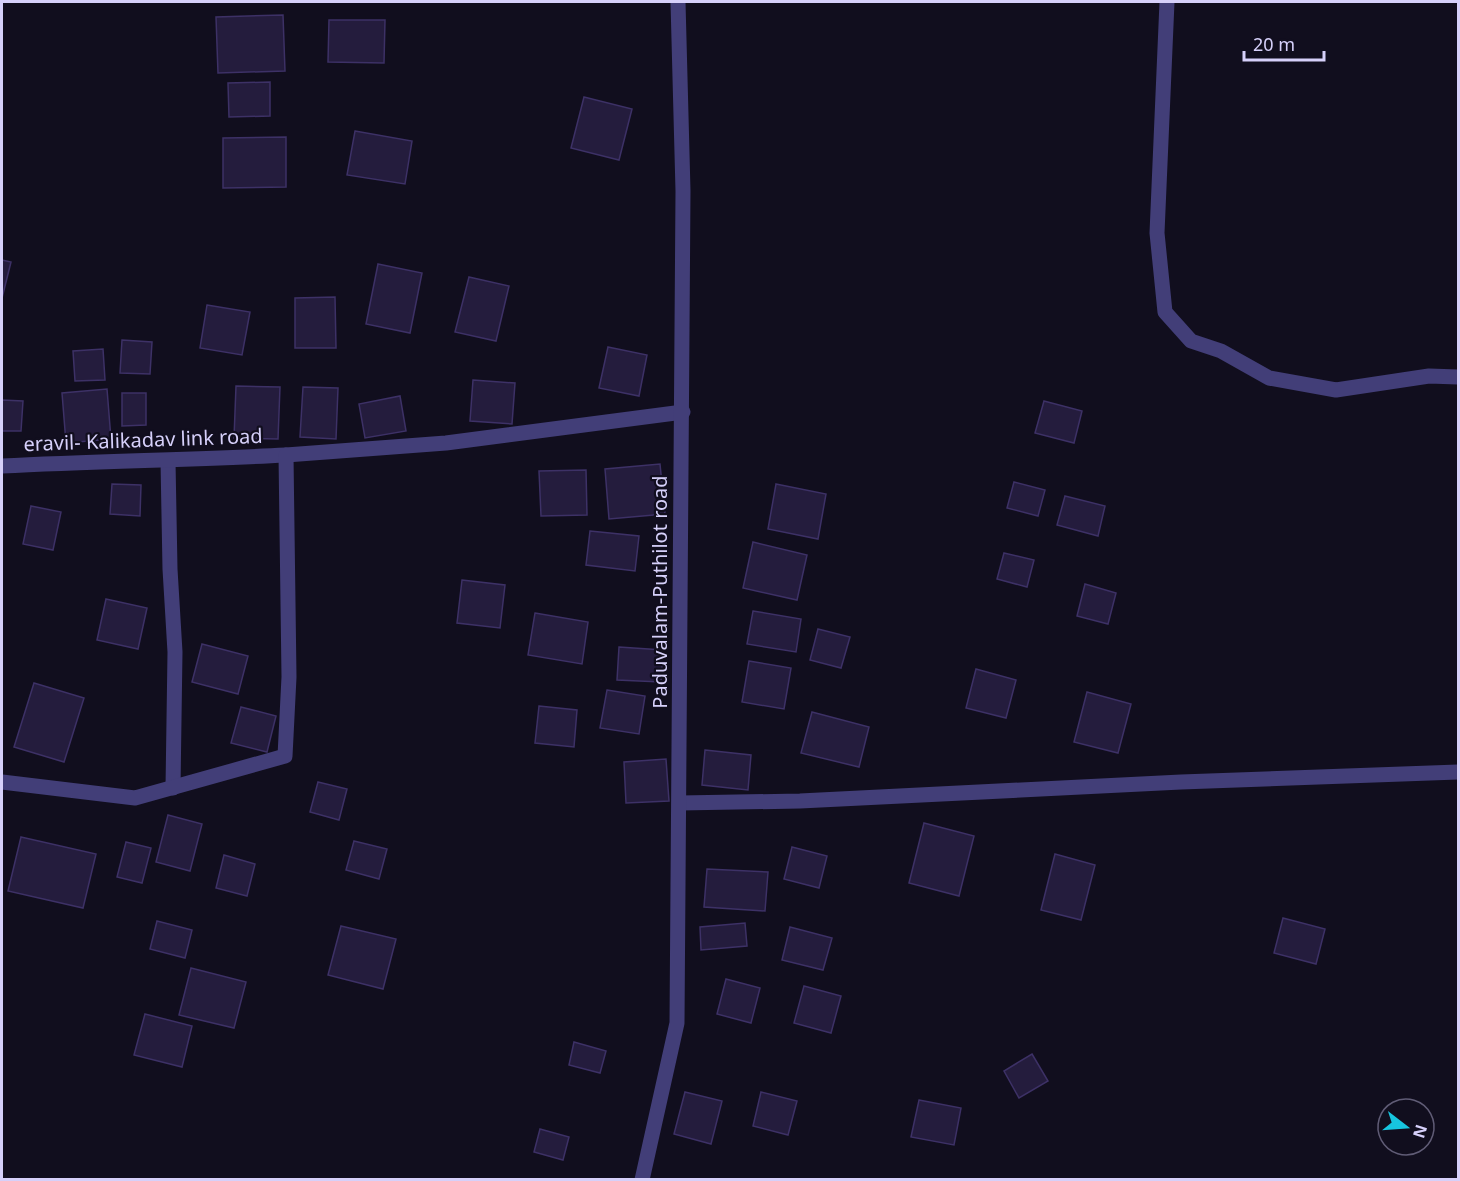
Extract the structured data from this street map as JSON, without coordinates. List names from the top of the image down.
{
  "streets": {
    "street": ["eravil- Kalikadav link road", "Paduvalam-Puthilot road"]
  },
  "crossings": [
    ["eravil- Kalikadav link road", "Paduvalam-Puthilot road"]
  ],
  "scale_bar": "20 m",
  "north": "right"
}
